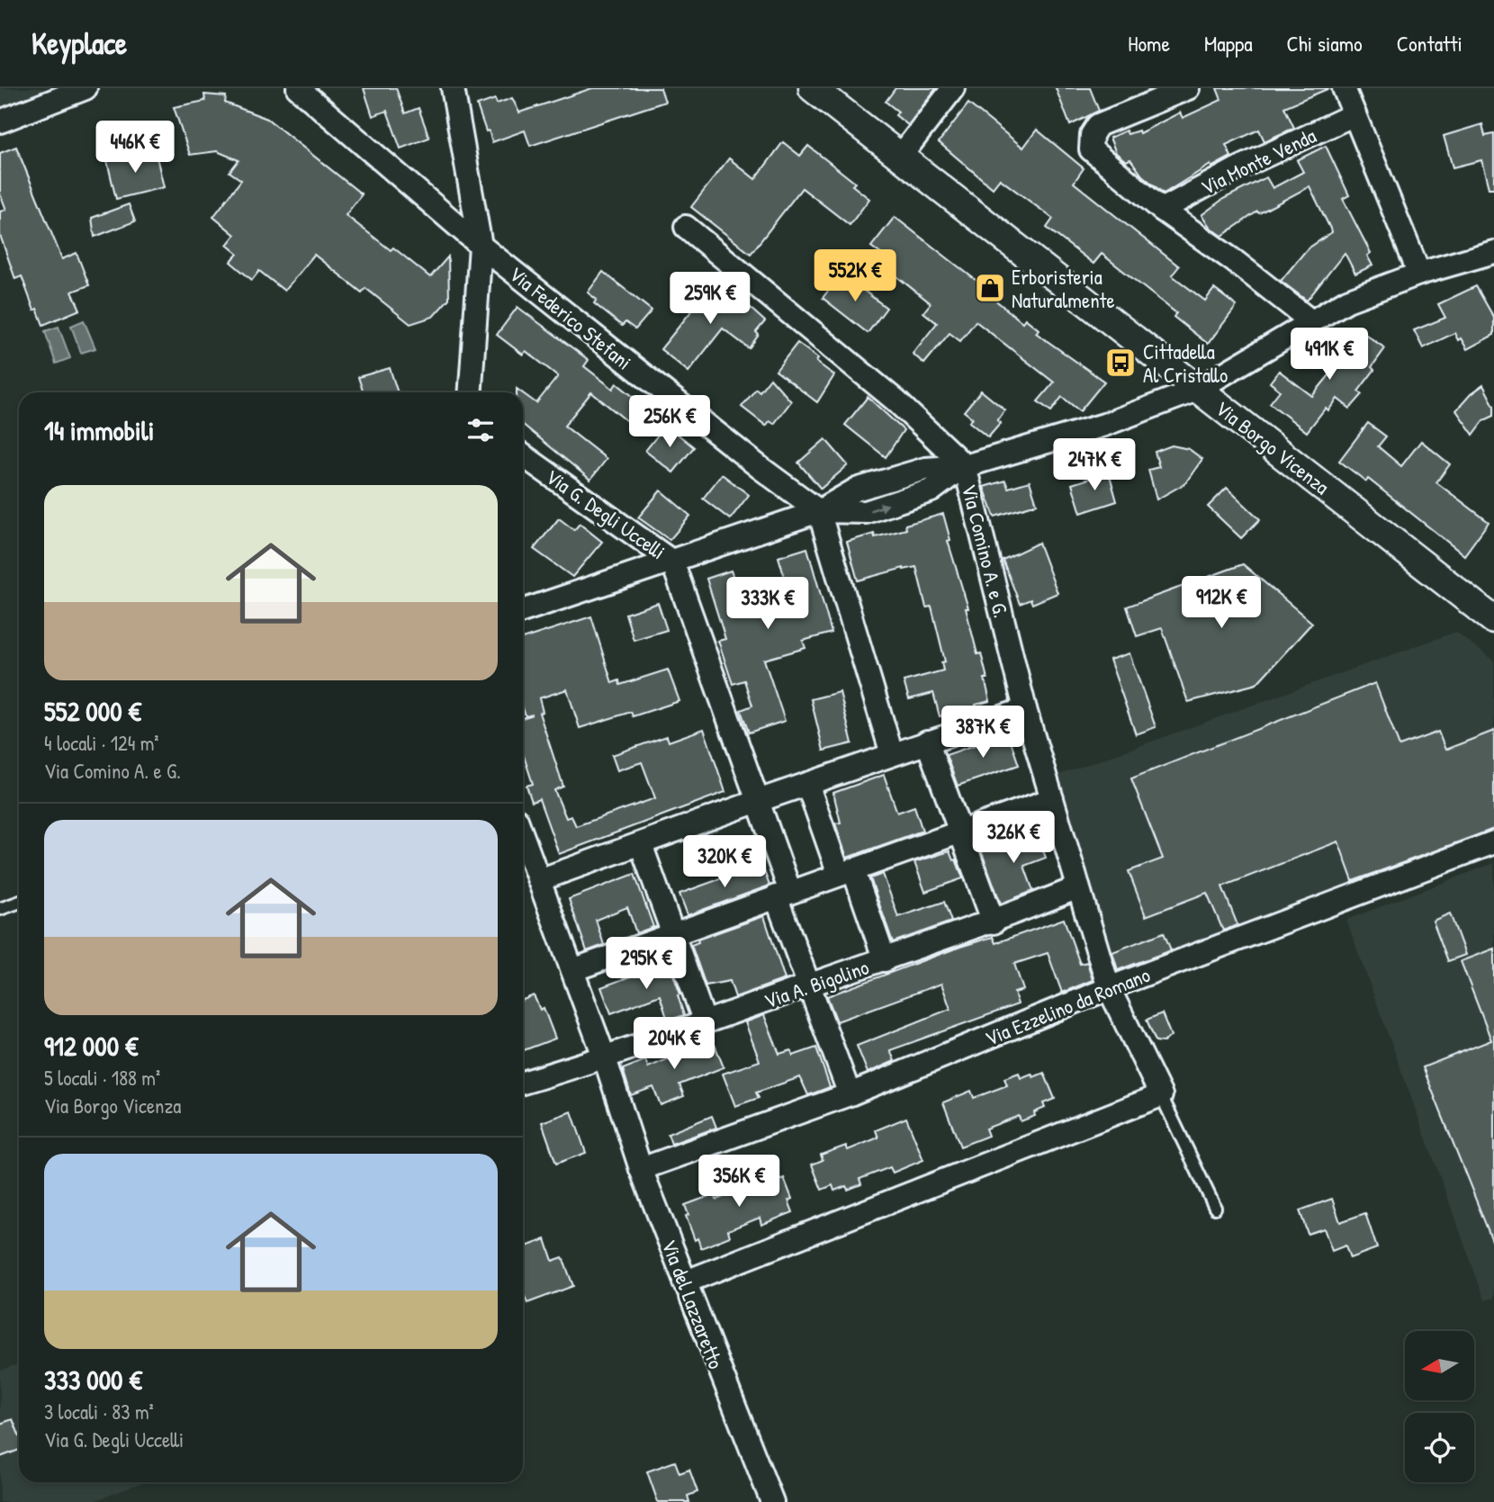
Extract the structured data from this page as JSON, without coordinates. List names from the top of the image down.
{
  "streets": {
    "street": [
      "Via Monte Venda",
      "Via Federico Stefani",
      "Via Borgo Vicenza",
      "Via G. Degli Uccelli",
      "Via Comino A. e G.",
      "Via A. Bigolino",
      "Via Ezzelino da Romano",
      "Via del Lazzaretto"
    ]
  },
  "crossings": [
    ["Via G. Degli Uccelli", "Via A. Bigolino"],
    ["Via G. Degli Uccelli", "Via Ezzelino da Romano"],
    ["Via Comino A. e G.", "Via A. Bigolino"],
    ["Via Comino A. e G.", "Via Ezzelino da Romano"],
    ["Via A. Bigolino", "Via del Lazzaretto"],
    ["Via Ezzelino da Romano", "Via del Lazzaretto"]
  ],
  "places": {
    "shop": ["Erboristeria Naturalmente"],
    "bus stop": ["Cittadella Al Cristallo"]
  },
  "north": "left",
  "page": {
    "header": "Keyplace",
    "nav": [
      "Home",
      "Mappa",
      "Chi siamo",
      "Contatti"
    ],
    "price": [
      "446K €",
      "552K €",
      "259K €",
      "491K €",
      "256K €",
      "247K €",
      "912K €",
      "333K €",
      "387K €",
      "326K €",
      "320K €",
      "295K €",
      "204K €",
      "356K €"
    ],
    "heading": "14 immobili",
    "list": [
      {
        "name": "552 000 €",
        "note": "4 locali · 124 m² · Via Comino A. e G."
      },
      {
        "name": "912 000 €",
        "note": "5 locali · 188 m² · Via Borgo Vicenza"
      },
      {
        "name": "333 000 €",
        "note": "3 locali · 83 m² · Via G. Degli Uccelli"
      }
    ]
  }
}
